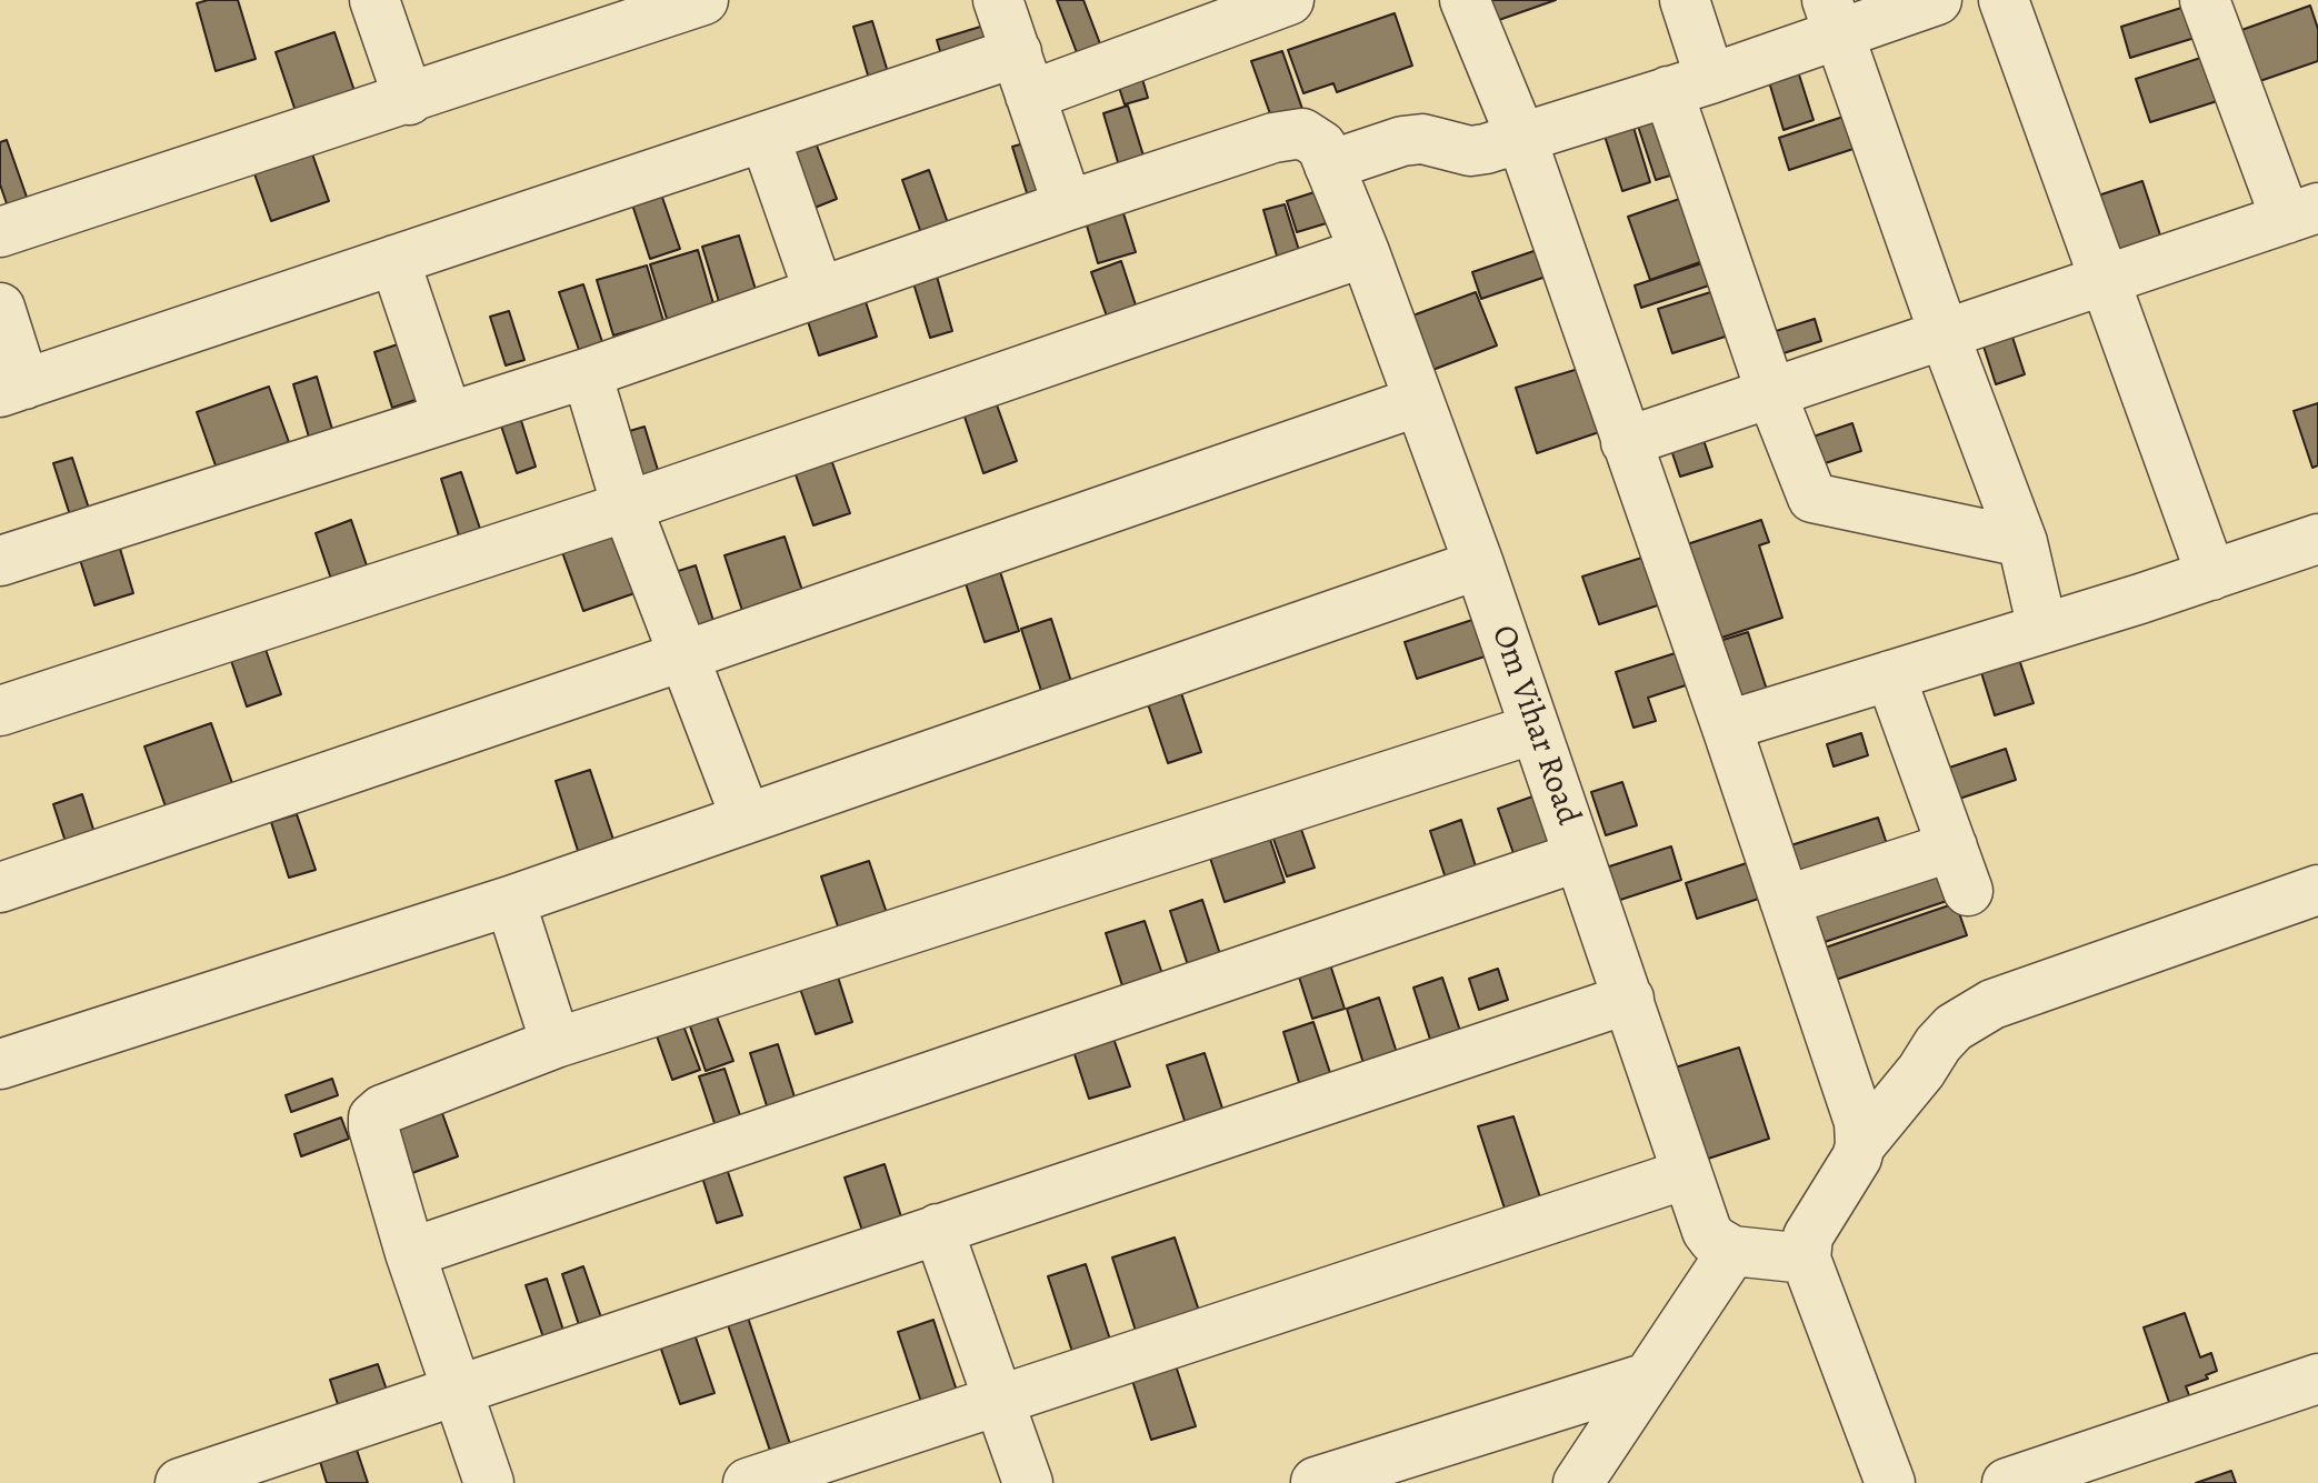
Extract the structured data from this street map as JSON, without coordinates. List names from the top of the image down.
{
  "streets": {
    "street": ["Om Vihar Road"]
  }
}
